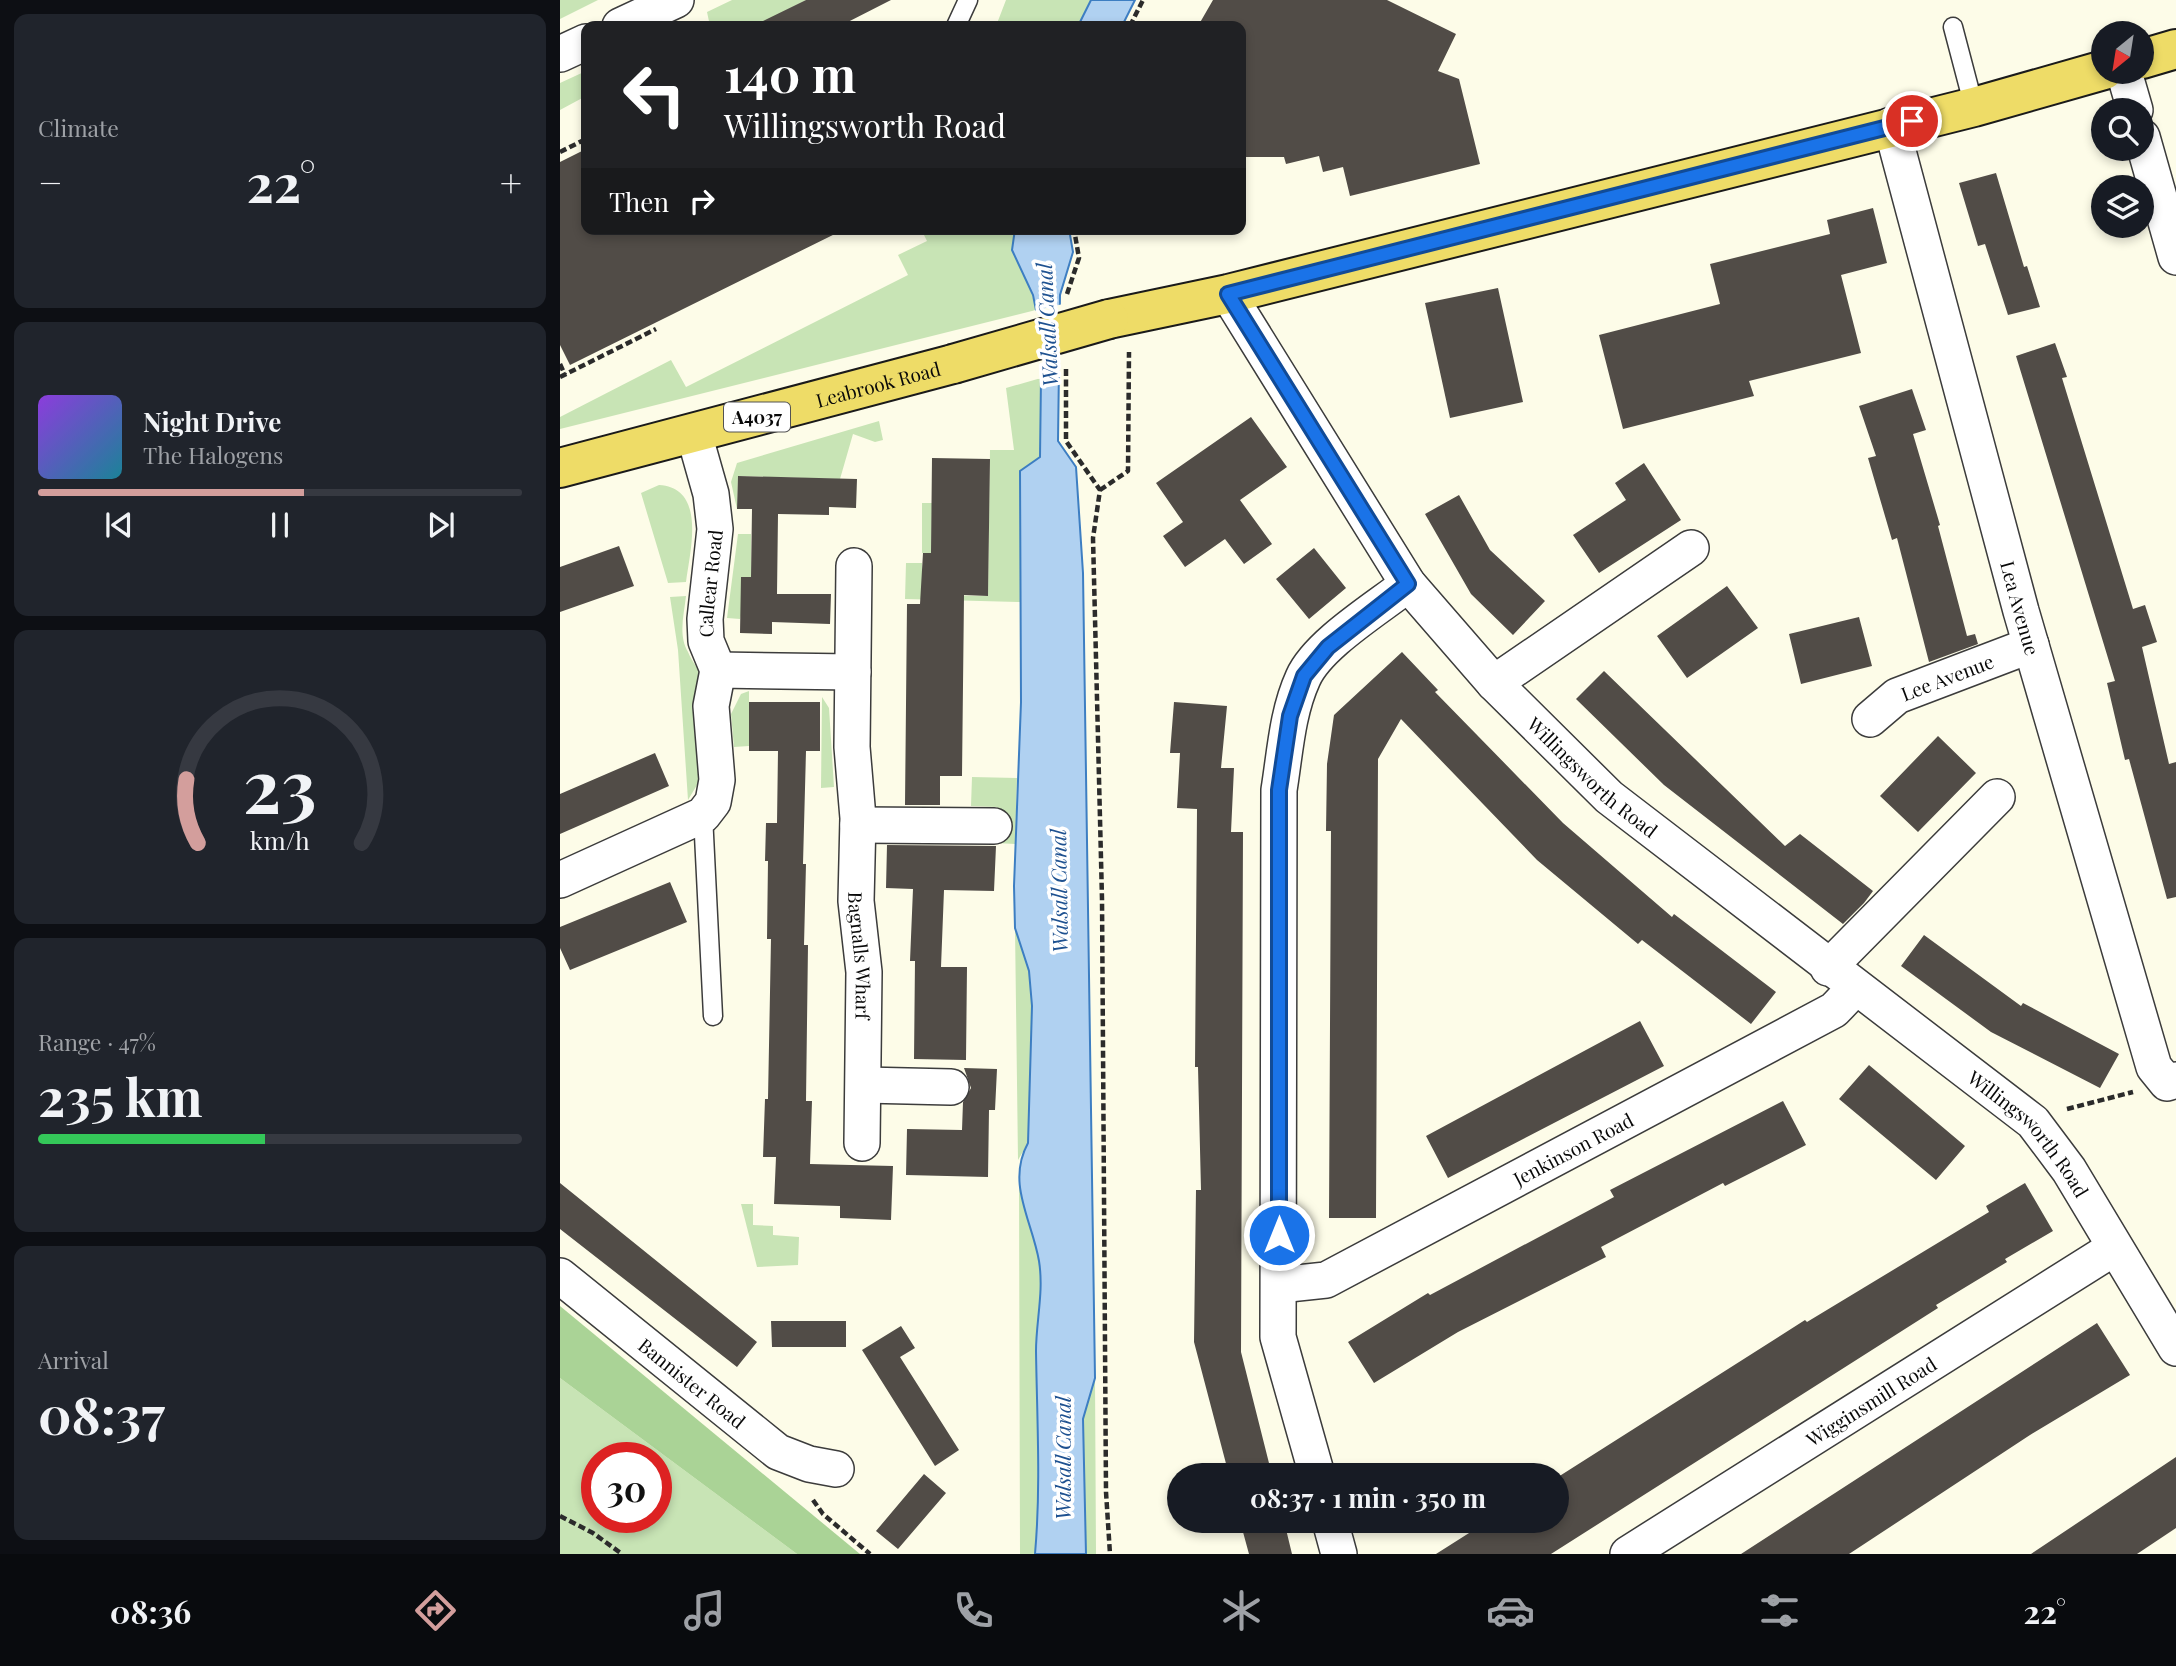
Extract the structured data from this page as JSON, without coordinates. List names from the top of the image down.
{
  "streets": {
    "main road": ["Leabrook Road", "A4037"],
    "street": [
      "Callear Road",
      "Lea Avenue",
      "Lee Avenue",
      "Willingsworth Road",
      "Bagnalls Wharf",
      "Jenkinson Road",
      "Bannister Road",
      "Wigginsmill Road"
    ]
  },
  "crossings": [
    ["Leabrook Road", "A4037"],
    ["Leabrook Road", "Callear Road"],
    ["A4037", "Lea Avenue"],
    ["A4037", "Willingsworth Road"],
    ["Lea Avenue", "Lee Avenue"],
    ["Willingsworth Road", "Jenkinson Road"],
    ["Willingsworth Road", "Wigginsmill Road"]
  ],
  "water": ["Walsall Canal"],
  "north": "bottom left",
  "page": {
    "tile": [
      "Climate",
      ["Range · 47%", "235 km"],
      ["Arrival", "08:37"]
    ],
    "turn": ["140 m", "Willingsworth Road"],
    "heat": ["−", "22°", "+"],
    "then": "Then",
    "song": ["Night Drive", "The Halogens"],
    "limit": "30",
    "trip": "08:37 · 1 min · 350 m",
    "tabs": ["08:36", "22°"],
    "gauge": ["23", "km/h"]
  }
}
